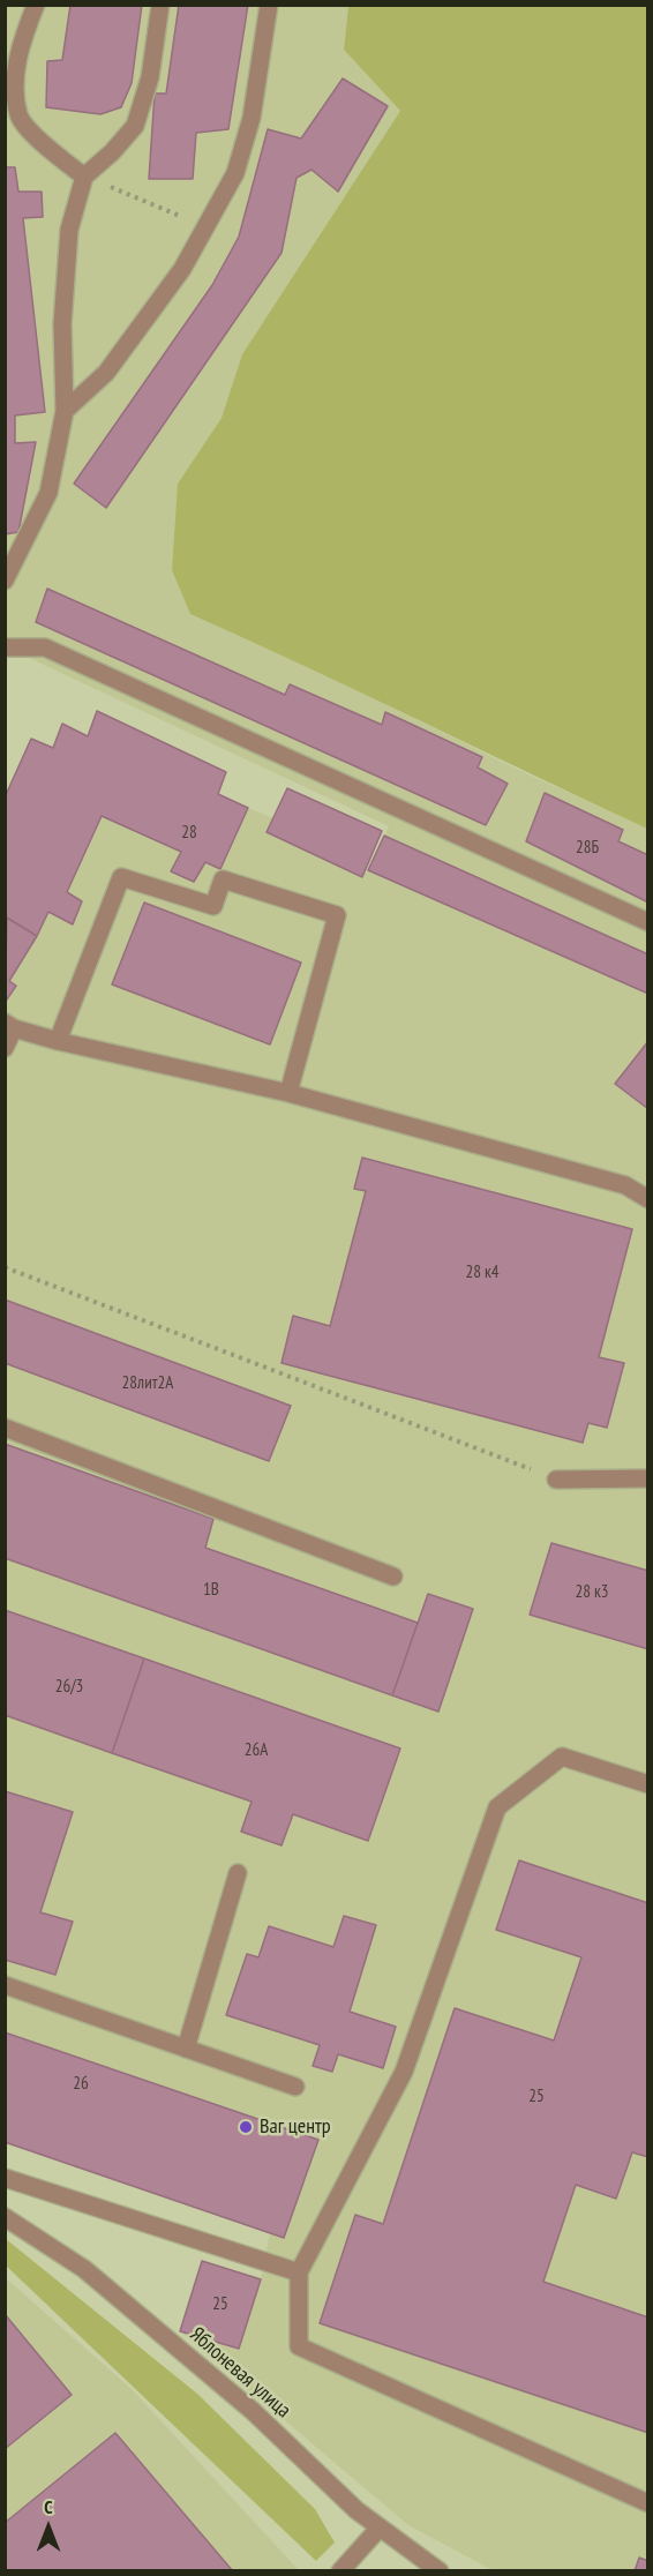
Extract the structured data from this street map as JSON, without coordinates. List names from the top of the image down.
{
  "streets": {
    "lane": ["Яблоневая улица"]
  },
  "places": ["Ваг центр"],
  "house_numbers": [
    "28",
    "28Б",
    "28 к4",
    "28лит2А",
    "1В",
    "28 к3",
    "26/3",
    "26А",
    "26",
    "25",
    "25"
  ],
  "north": "top"
}
